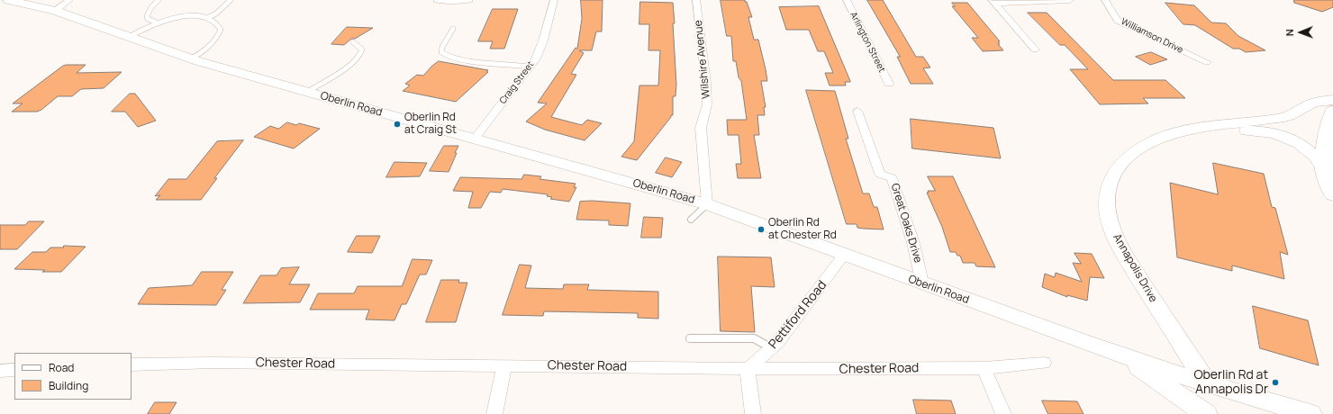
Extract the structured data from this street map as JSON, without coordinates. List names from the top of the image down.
{
  "streets": {
    "main road": ["Oberlin Road", "Annapolis Drive"],
    "street": [
      "Williamson Drive",
      "Arlington Street",
      "Wilshire Avenue",
      "Craig Street",
      "Great Oaks Drive",
      "Pettiford Road",
      "Chester Road"
    ]
  },
  "crossings": [
    ["Wilshire Avenue", "Oberlin Road"],
    ["Craig Street", "Oberlin Road"],
    ["Oberlin Road", "Great Oaks Drive"],
    ["Oberlin Road", "Annapolis Drive"],
    ["Oberlin Road", "Pettiford Road"],
    ["Pettiford Road", "Chester Road"]
  ],
  "places": ["Oberlin Rd at Craig St", "Oberlin Rd at Chester Rd", "Oberlin Rd at Annapolis Dr"],
  "legend": ["Road", "Building"],
  "north": "left"
}
